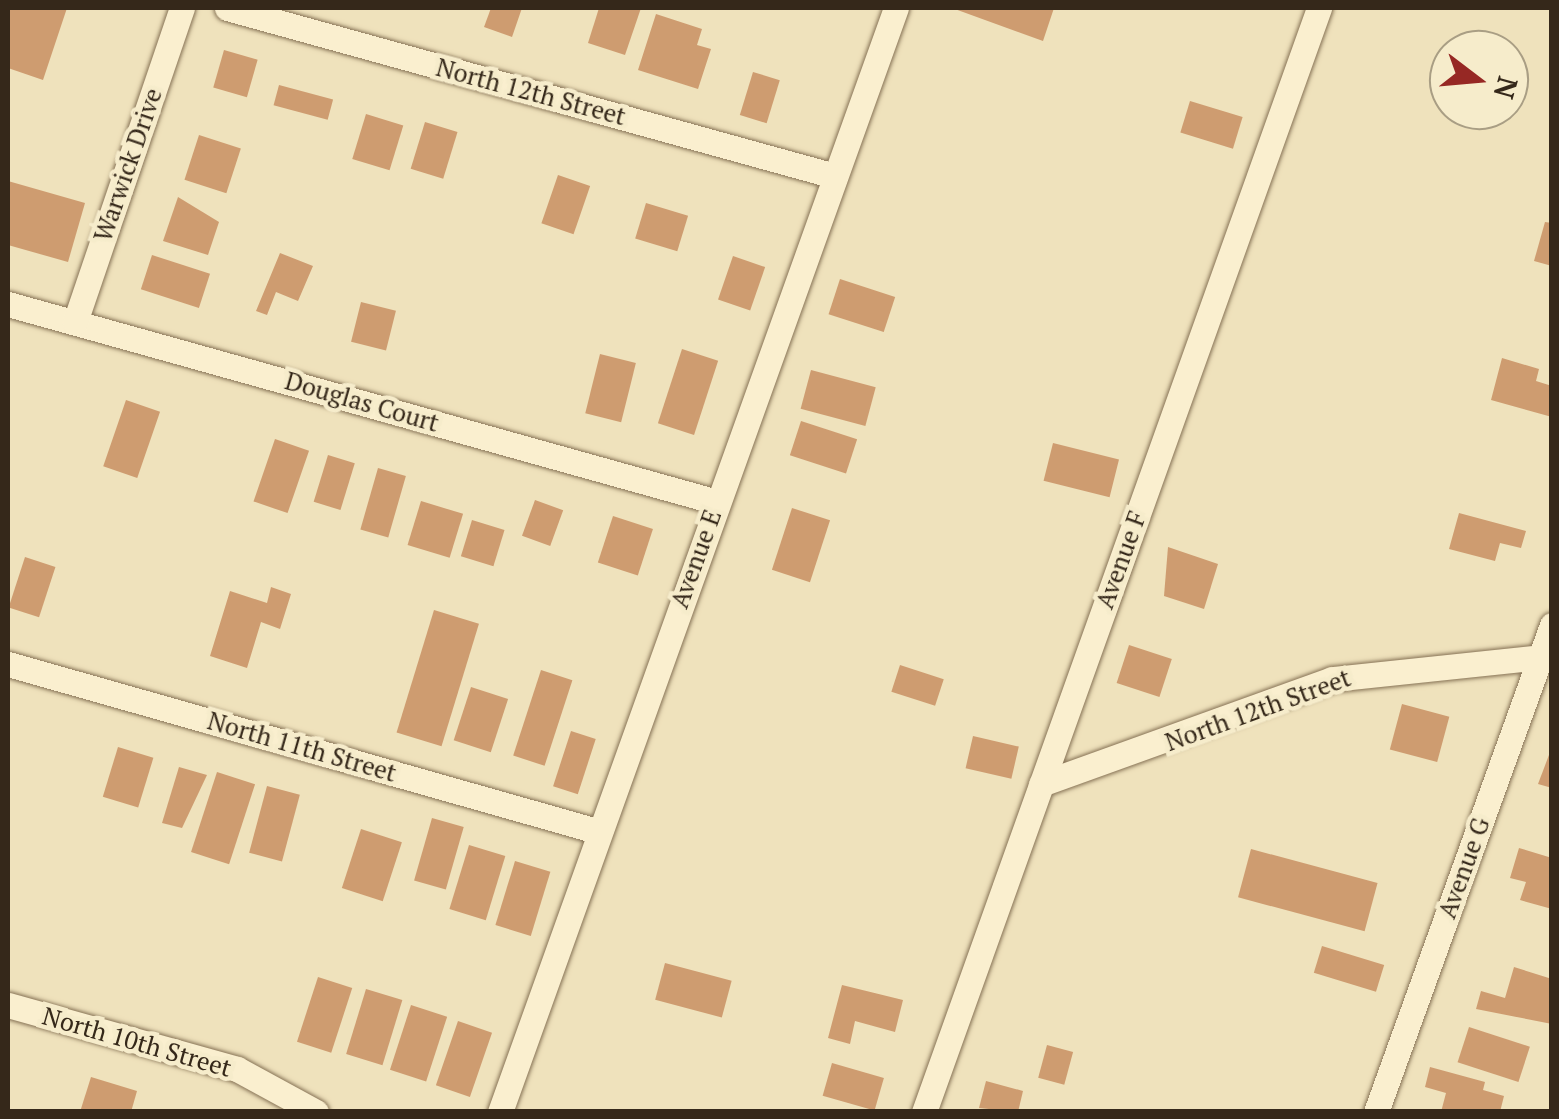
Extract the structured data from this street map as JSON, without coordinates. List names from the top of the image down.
{
  "streets": {
    "street": [
      "North 12th Street",
      "Warwick Drive",
      "Douglas Court",
      "Avenue E",
      "Avenue F",
      "North 11th Street",
      "Avenue G",
      "North 10th Street"
    ]
  },
  "crossings": [
    ["North 12th Street", "Avenue E"],
    ["North 12th Street", "Avenue F"],
    ["North 12th Street", "Avenue G"],
    ["Warwick Drive", "Douglas Court"],
    ["Douglas Court", "Avenue E"],
    ["Avenue E", "North 11th Street"]
  ],
  "north": "right"
}
